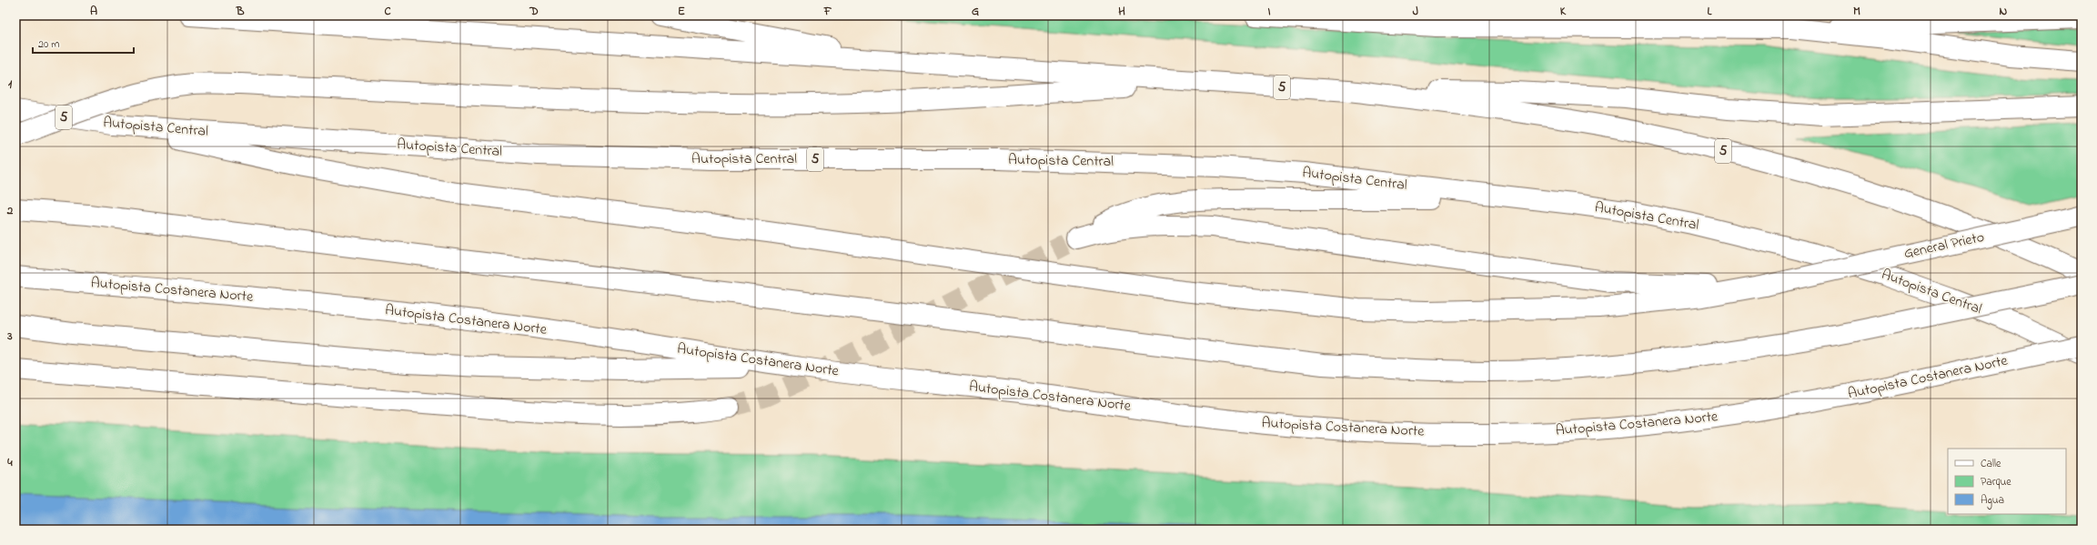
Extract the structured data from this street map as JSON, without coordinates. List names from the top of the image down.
{
  "streets": {
    "main road": [
      "5",
      "Autopista Central",
      "General Prieto",
      "Autopista Costanera Norte"
    ]
  },
  "legend": ["Calle", "Parque", "Agua"],
  "scale_bar": "20 m",
  "grid": {
    "columns": [
      "A",
      "B",
      "C",
      "D",
      "E",
      "F",
      "G",
      "H",
      "I",
      "J",
      "K",
      "L",
      "M",
      "N"
    ],
    "rows": [
      "1",
      "2",
      "3",
      "4"
    ]
  }
}
